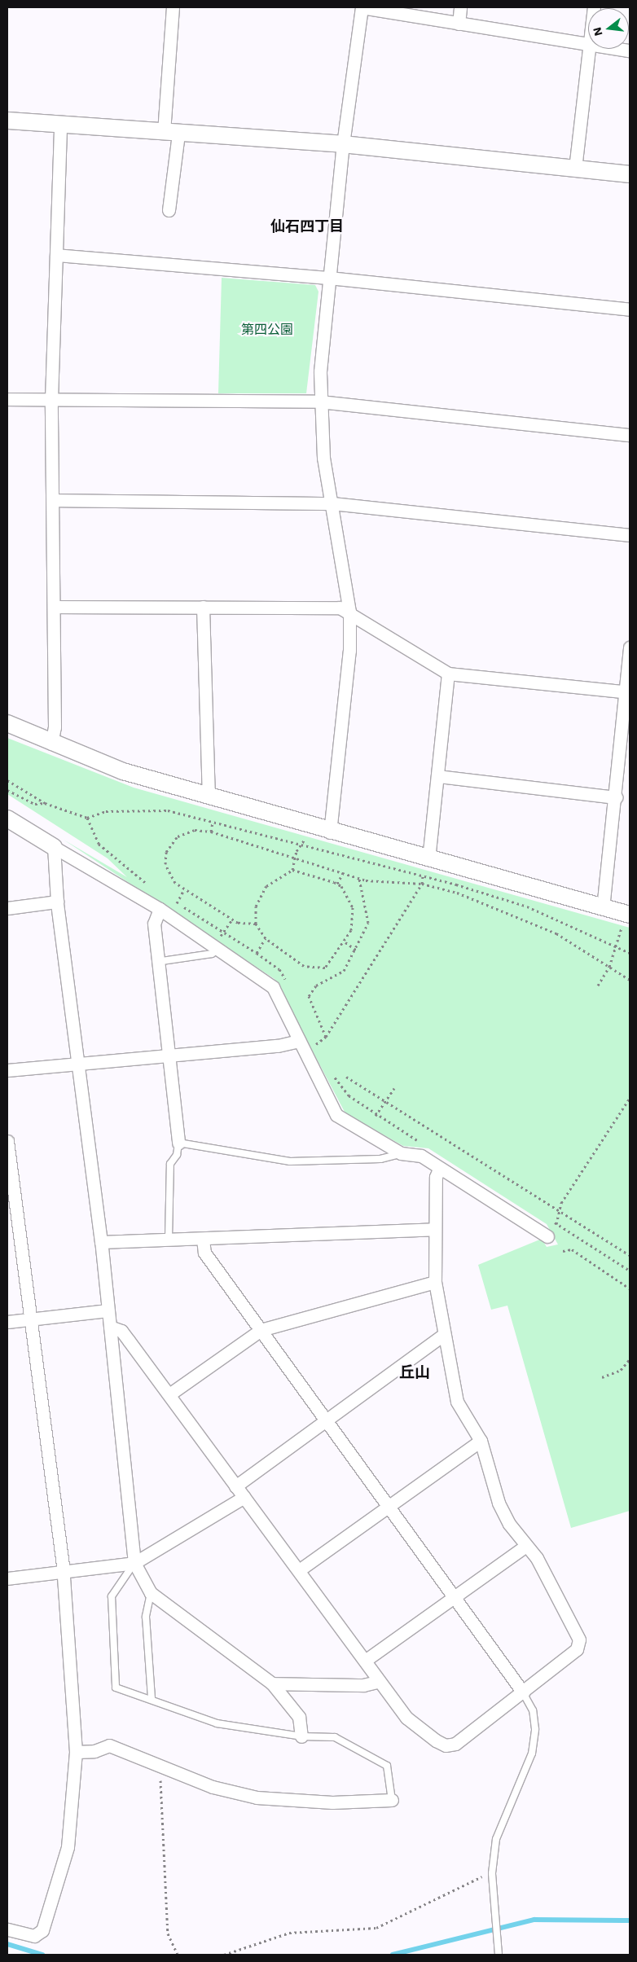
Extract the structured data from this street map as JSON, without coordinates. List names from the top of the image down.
{
  "districts": ["仙石四丁目", "丘山"],
  "parks": ["第四公園"],
  "north": "left"
}
